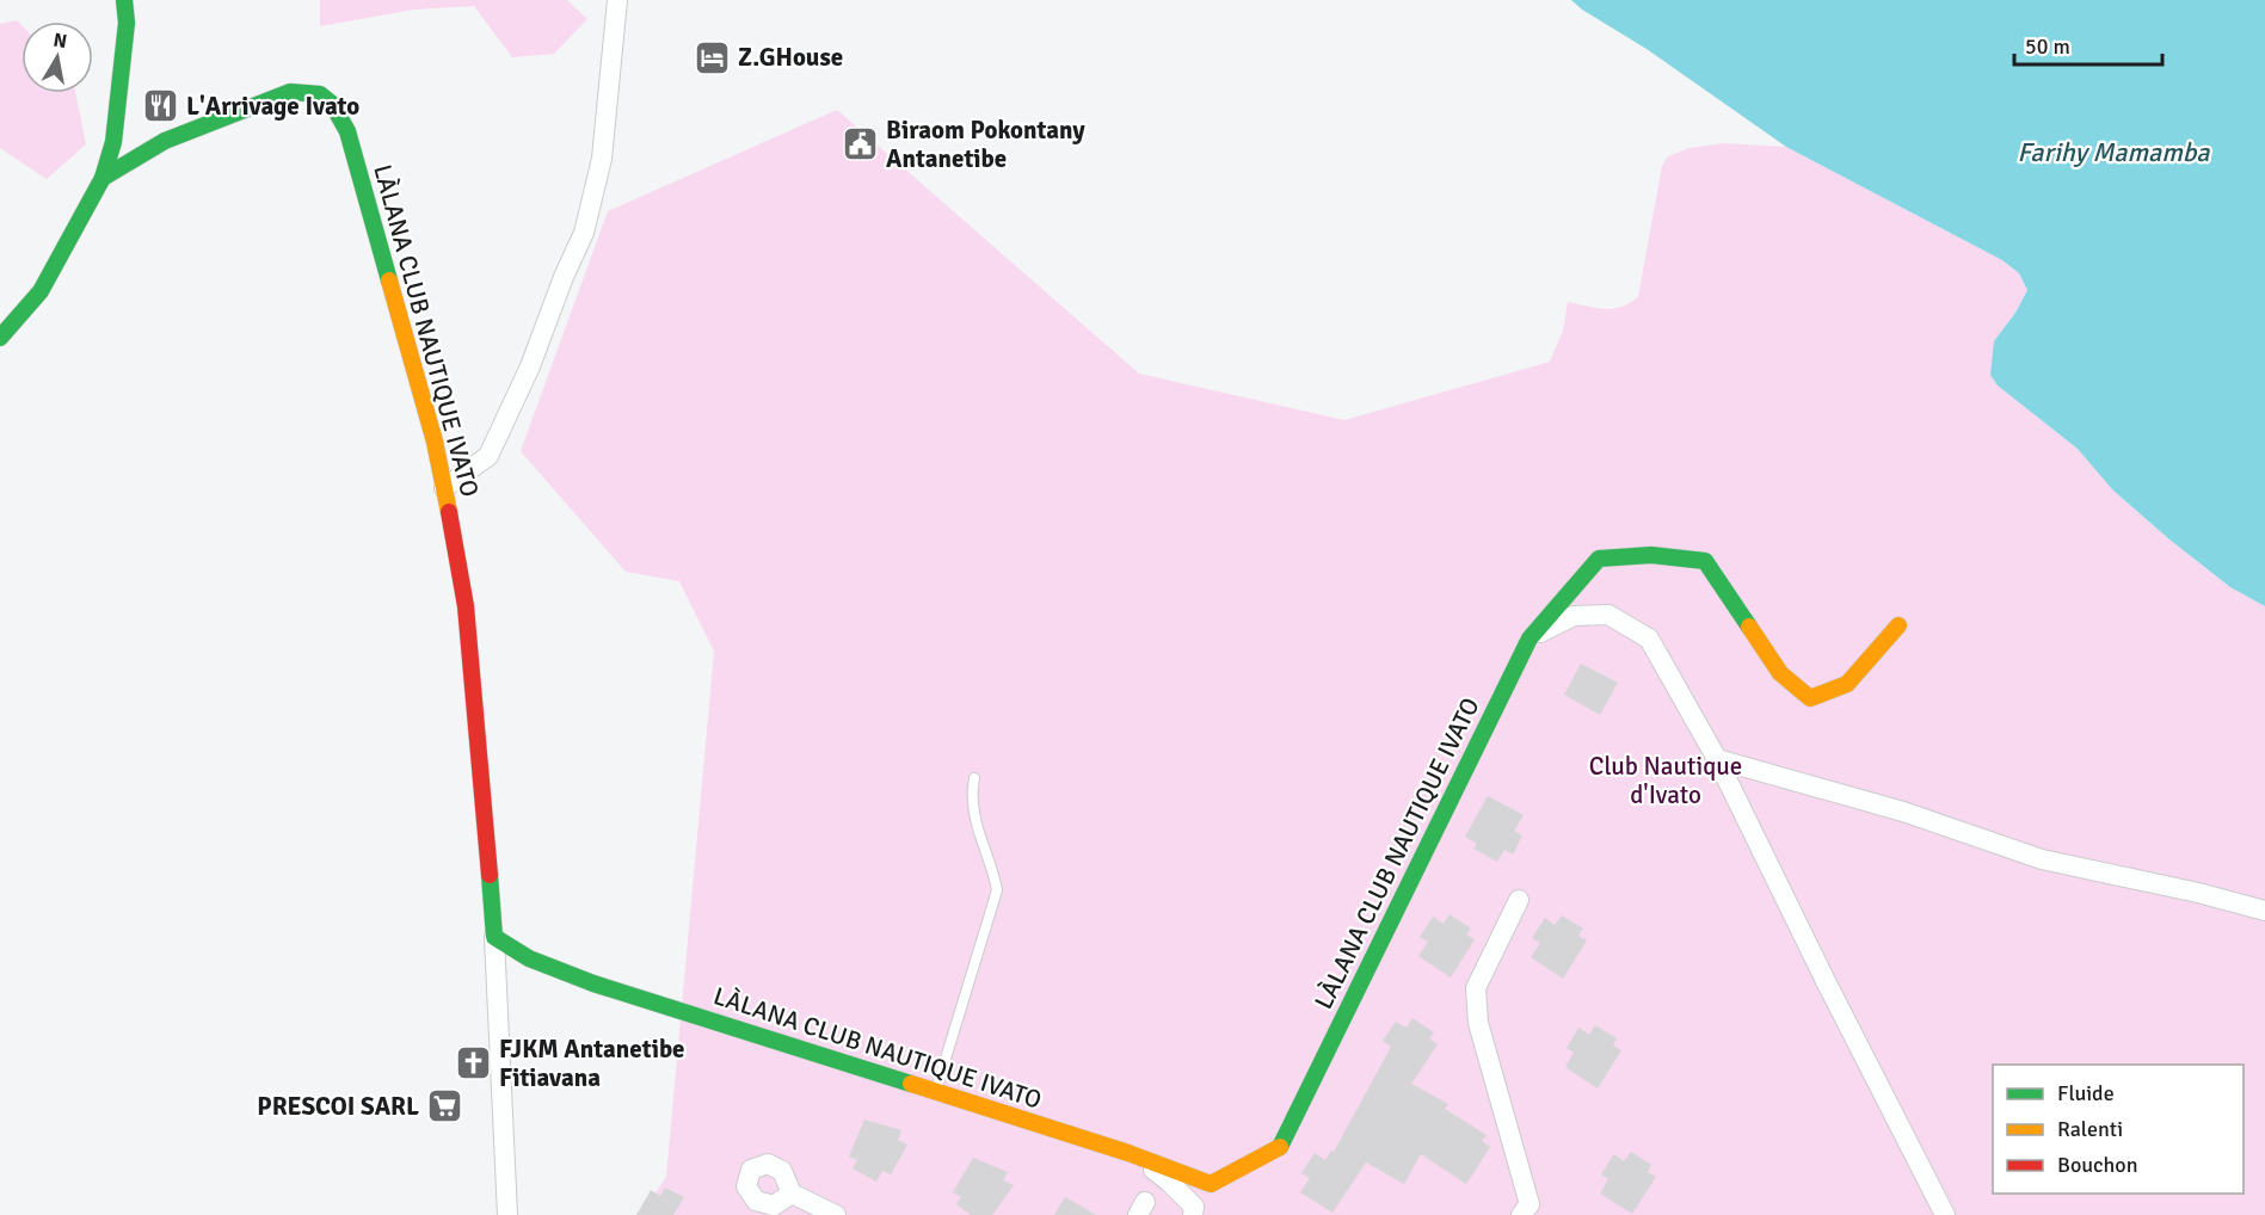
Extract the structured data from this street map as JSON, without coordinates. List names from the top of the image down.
{
  "streets": {
    "street": ["LÀLANA CLUB NAUTIQUE IVATO"]
  },
  "water": ["Farihy Mamamba"],
  "parks": ["Club Nautique d'Ivato"],
  "places": {
    "hotel": ["Z.GHouse"],
    "restaurant": ["L'Arrivage Ivato"],
    "public building": ["Biraom Pokontany Antanetibe"],
    "church": ["FJKM Antanetibe Fitiavana"],
    "supermarket": ["PRESCOI SARL"]
  },
  "legend": ["Fluide", "Ralenti", "Bouchon"],
  "scale_bar": "50 m",
  "north": "top"
}
